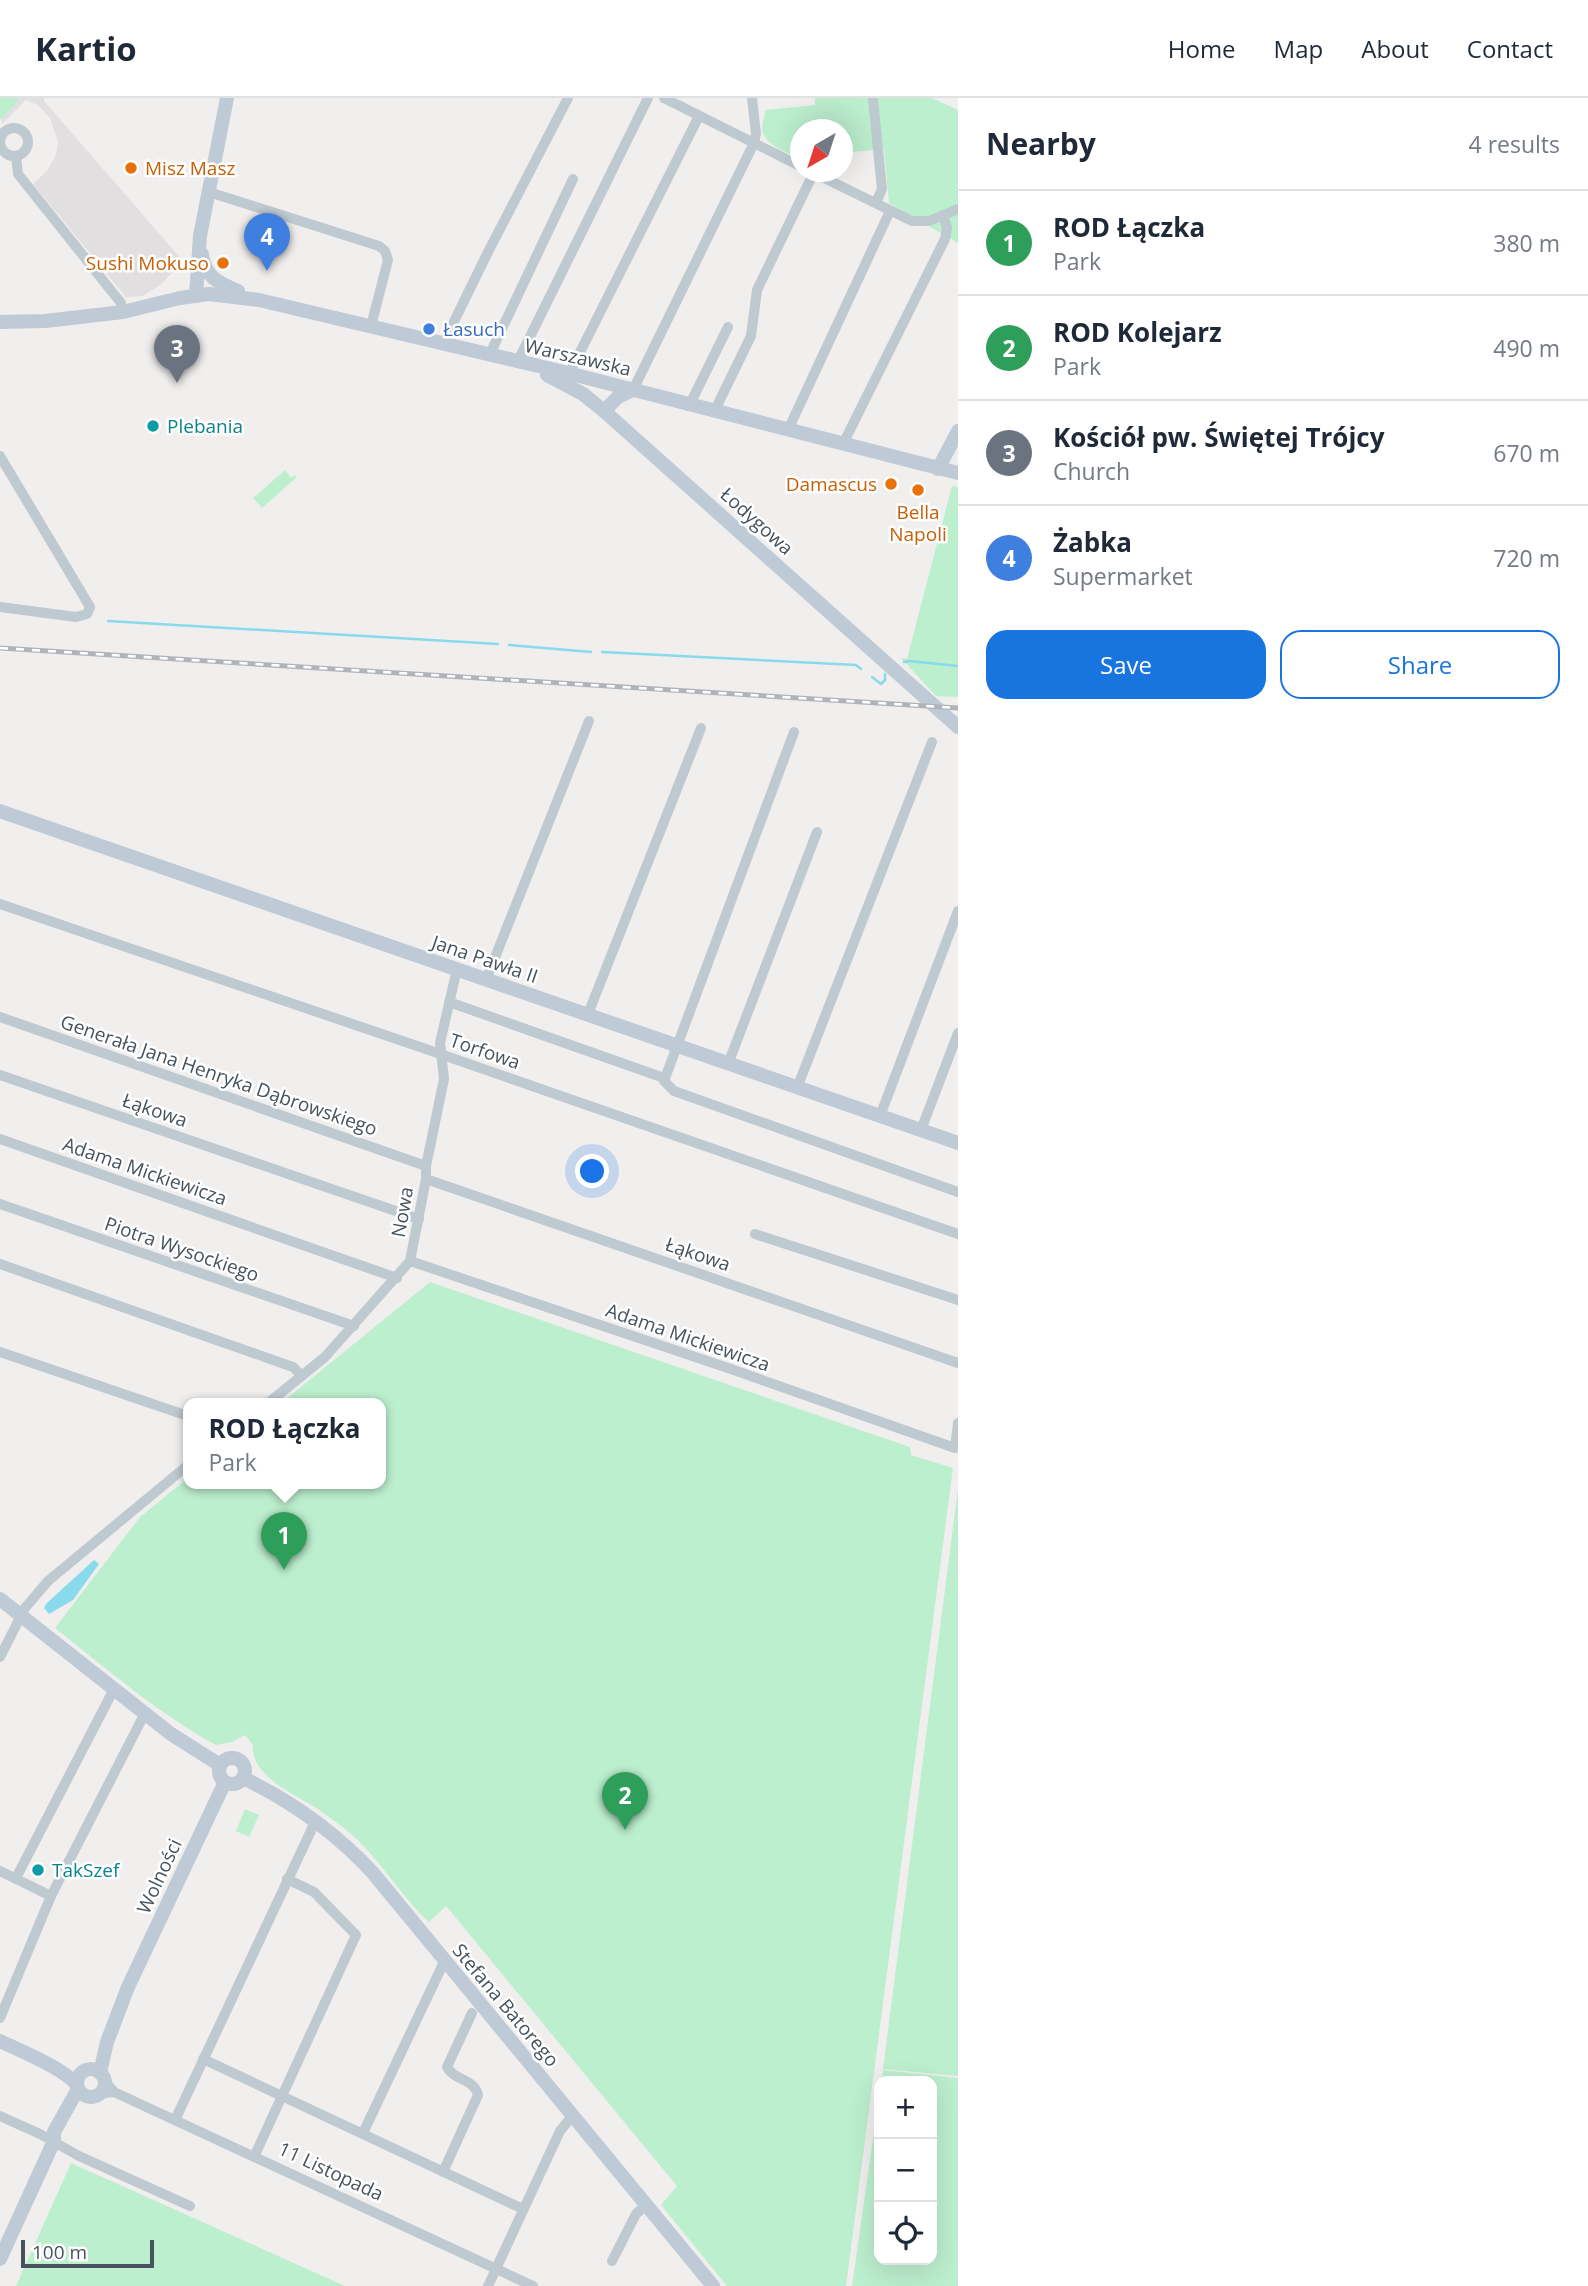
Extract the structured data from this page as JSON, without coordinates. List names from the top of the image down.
{
  "streets": {
    "street": [
      "Warszawska",
      "Łodygowa",
      "Jana Pawła II",
      "Torfowa",
      "Generała Jana Henryka Dąbrowskiego",
      "Łąkowa",
      "Adama Mickiewicza",
      "Nowa",
      "Piotra Wysockiego",
      "Wolności",
      "Stefana Batorego",
      "11 Listopada"
    ]
  },
  "crossings": [
    ["Warszawska", "Łodygowa"],
    ["Jana Pawła II", "Nowa"],
    ["Torfowa", "Nowa"],
    ["Generała Jana Henryka Dąbrowskiego", "Nowa"],
    ["Łąkowa", "Nowa"],
    ["Adama Mickiewicza", "Nowa"],
    ["Nowa", "Piotra Wysockiego"],
    ["Wolności", "Stefana Batorego"],
    ["Wolności", "11 Listopada"]
  ],
  "places": [
    "Misz Masz",
    "Sushi Mokuso",
    "Łasuch",
    "Plebania",
    "Damascus",
    "Bella Napoli",
    "TakSzef"
  ],
  "scale_bar": "100 m",
  "north": "bottom left",
  "page": {
    "header": "Kartio",
    "nav": [
      "Home",
      "Map",
      "About",
      "Contact"
    ],
    "heading": ["Nearby", "4 results"],
    "list": [
      {
        "mark": "1",
        "name": "ROD Łączka",
        "note": "Park",
        "value": "380 m"
      },
      {
        "mark": "2",
        "name": "ROD Kolejarz",
        "note": "Park",
        "value": "490 m"
      },
      {
        "mark": "3",
        "name": "Kościół pw. Świętej Trójcy",
        "note": "Church",
        "value": "670 m"
      },
      {
        "mark": "4",
        "name": "Żabka",
        "note": "Supermarket",
        "value": "720 m"
      }
    ],
    "pins": [
      "4",
      "3",
      "1",
      "2"
    ],
    "buttons": ["Save", "Share"],
    "popup": ["ROD Łączka", "Park"],
    "map_buttons": ["+", "−"],
    "scale": "100 m"
  }
}
